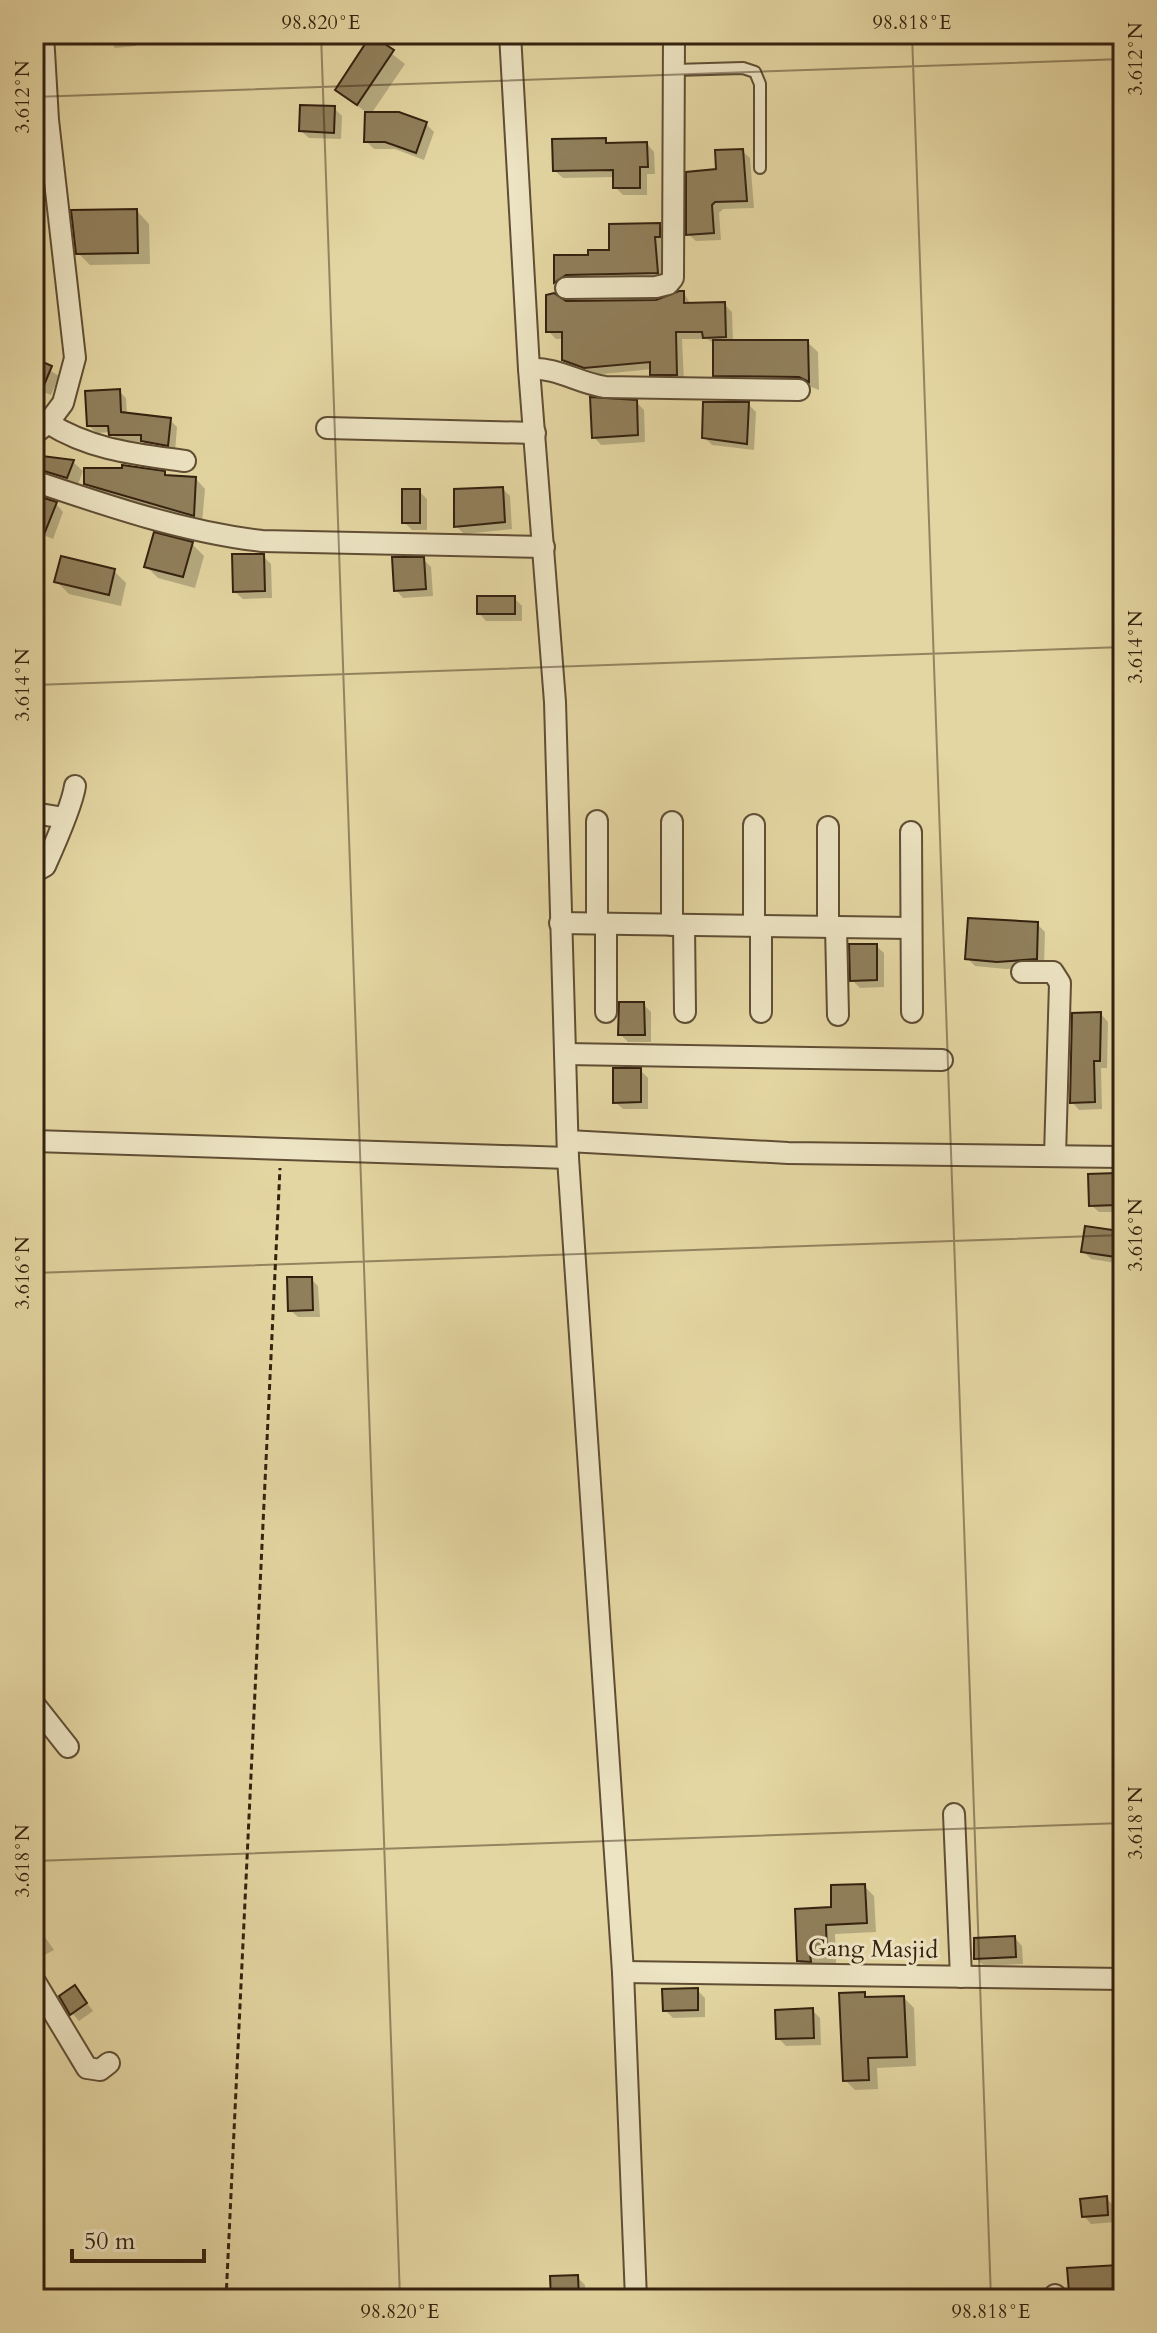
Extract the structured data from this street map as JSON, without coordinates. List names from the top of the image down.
{
  "streets": {
    "street": ["Gang Masjid"]
  },
  "scale_bar": "50 m",
  "coordinates": [
    "98.820°E",
    "98.818°E",
    "3.612°N",
    "3.614°N",
    "3.616°N",
    "3.618°N"
  ]
}
